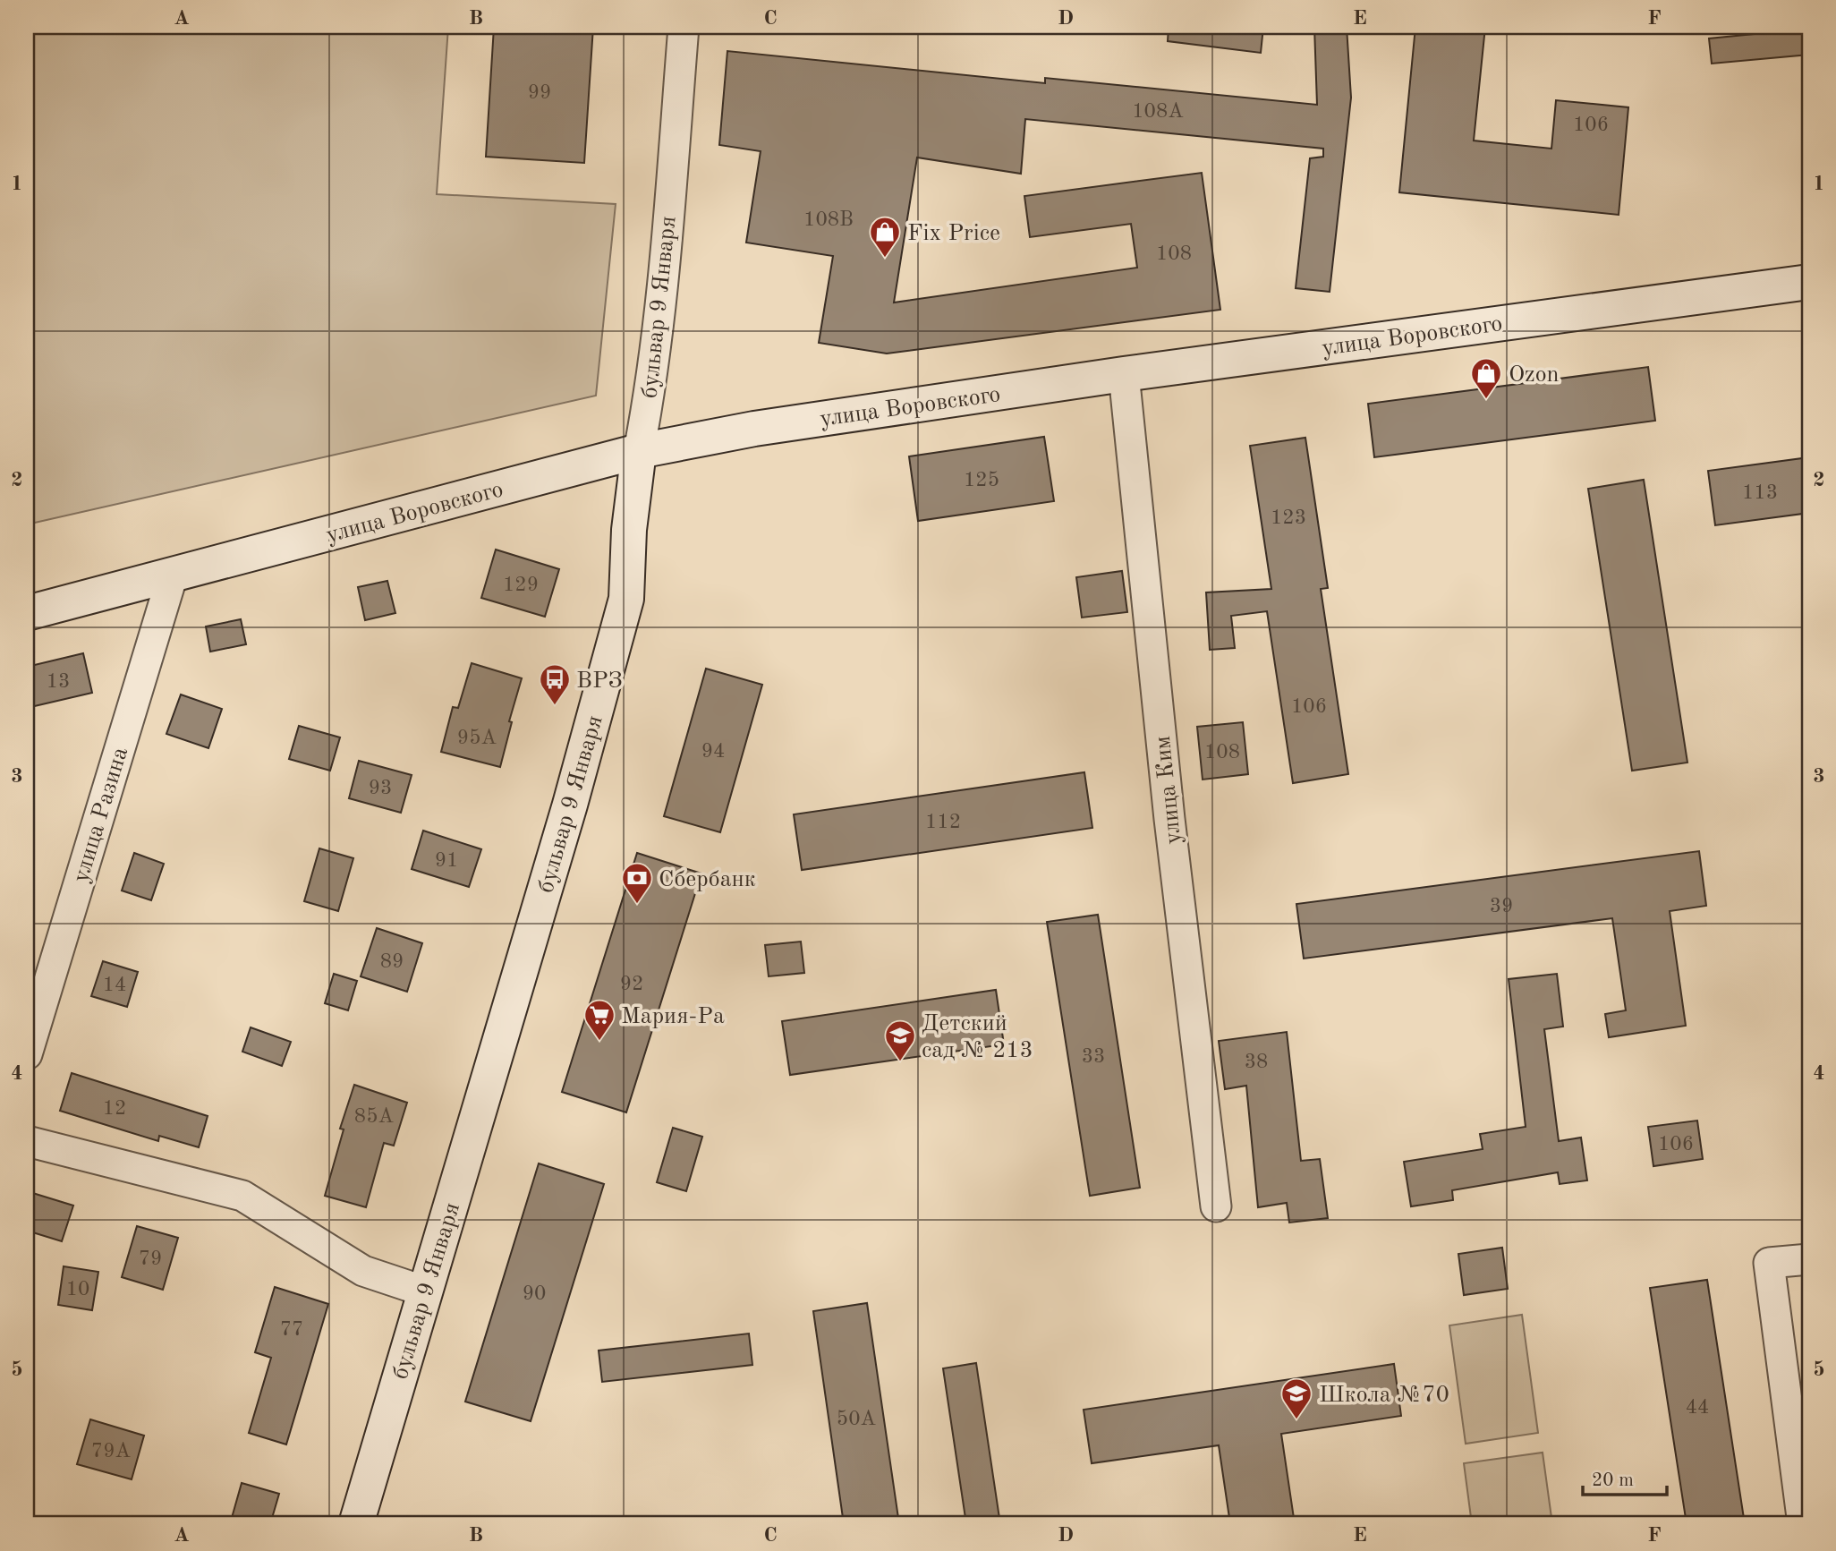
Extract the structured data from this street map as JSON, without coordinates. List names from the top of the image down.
{
  "streets": {
    "main road": ["бульвар 9 Января", "улица Воровского"],
    "street": ["улица Ким", "улица Разина"]
  },
  "crossings": [
    ["бульвар 9 Января", "улица Воровского"],
    ["улица Воровского", "улица Ким"],
    ["улица Воровского", "улица Разина"]
  ],
  "places": {
    "shop": ["Fix Price", "Ozon"],
    "bus stop": ["ВРЗ"],
    "bank": ["Сбербанк"],
    "supermarket": ["Мария-Ра"],
    "school or university": ["Детский сад № 213", "Школа №70"]
  },
  "house_numbers": [
    "99",
    "108А",
    "106",
    "108В",
    "108",
    "125",
    "113",
    "123",
    "129",
    "13",
    "106",
    "95А",
    "94",
    "108",
    "93",
    "112",
    "91",
    "39",
    "89",
    "92",
    "14",
    "33",
    "38",
    "12",
    "85А",
    "106",
    "79",
    "10",
    "90",
    "77",
    "44",
    "50А",
    "79А"
  ],
  "scale_bar": "20 m",
  "grid": {
    "columns": [
      "A",
      "B",
      "C",
      "D",
      "E",
      "F"
    ],
    "rows": [
      "1",
      "2",
      "3",
      "4",
      "5"
    ]
  }
}
